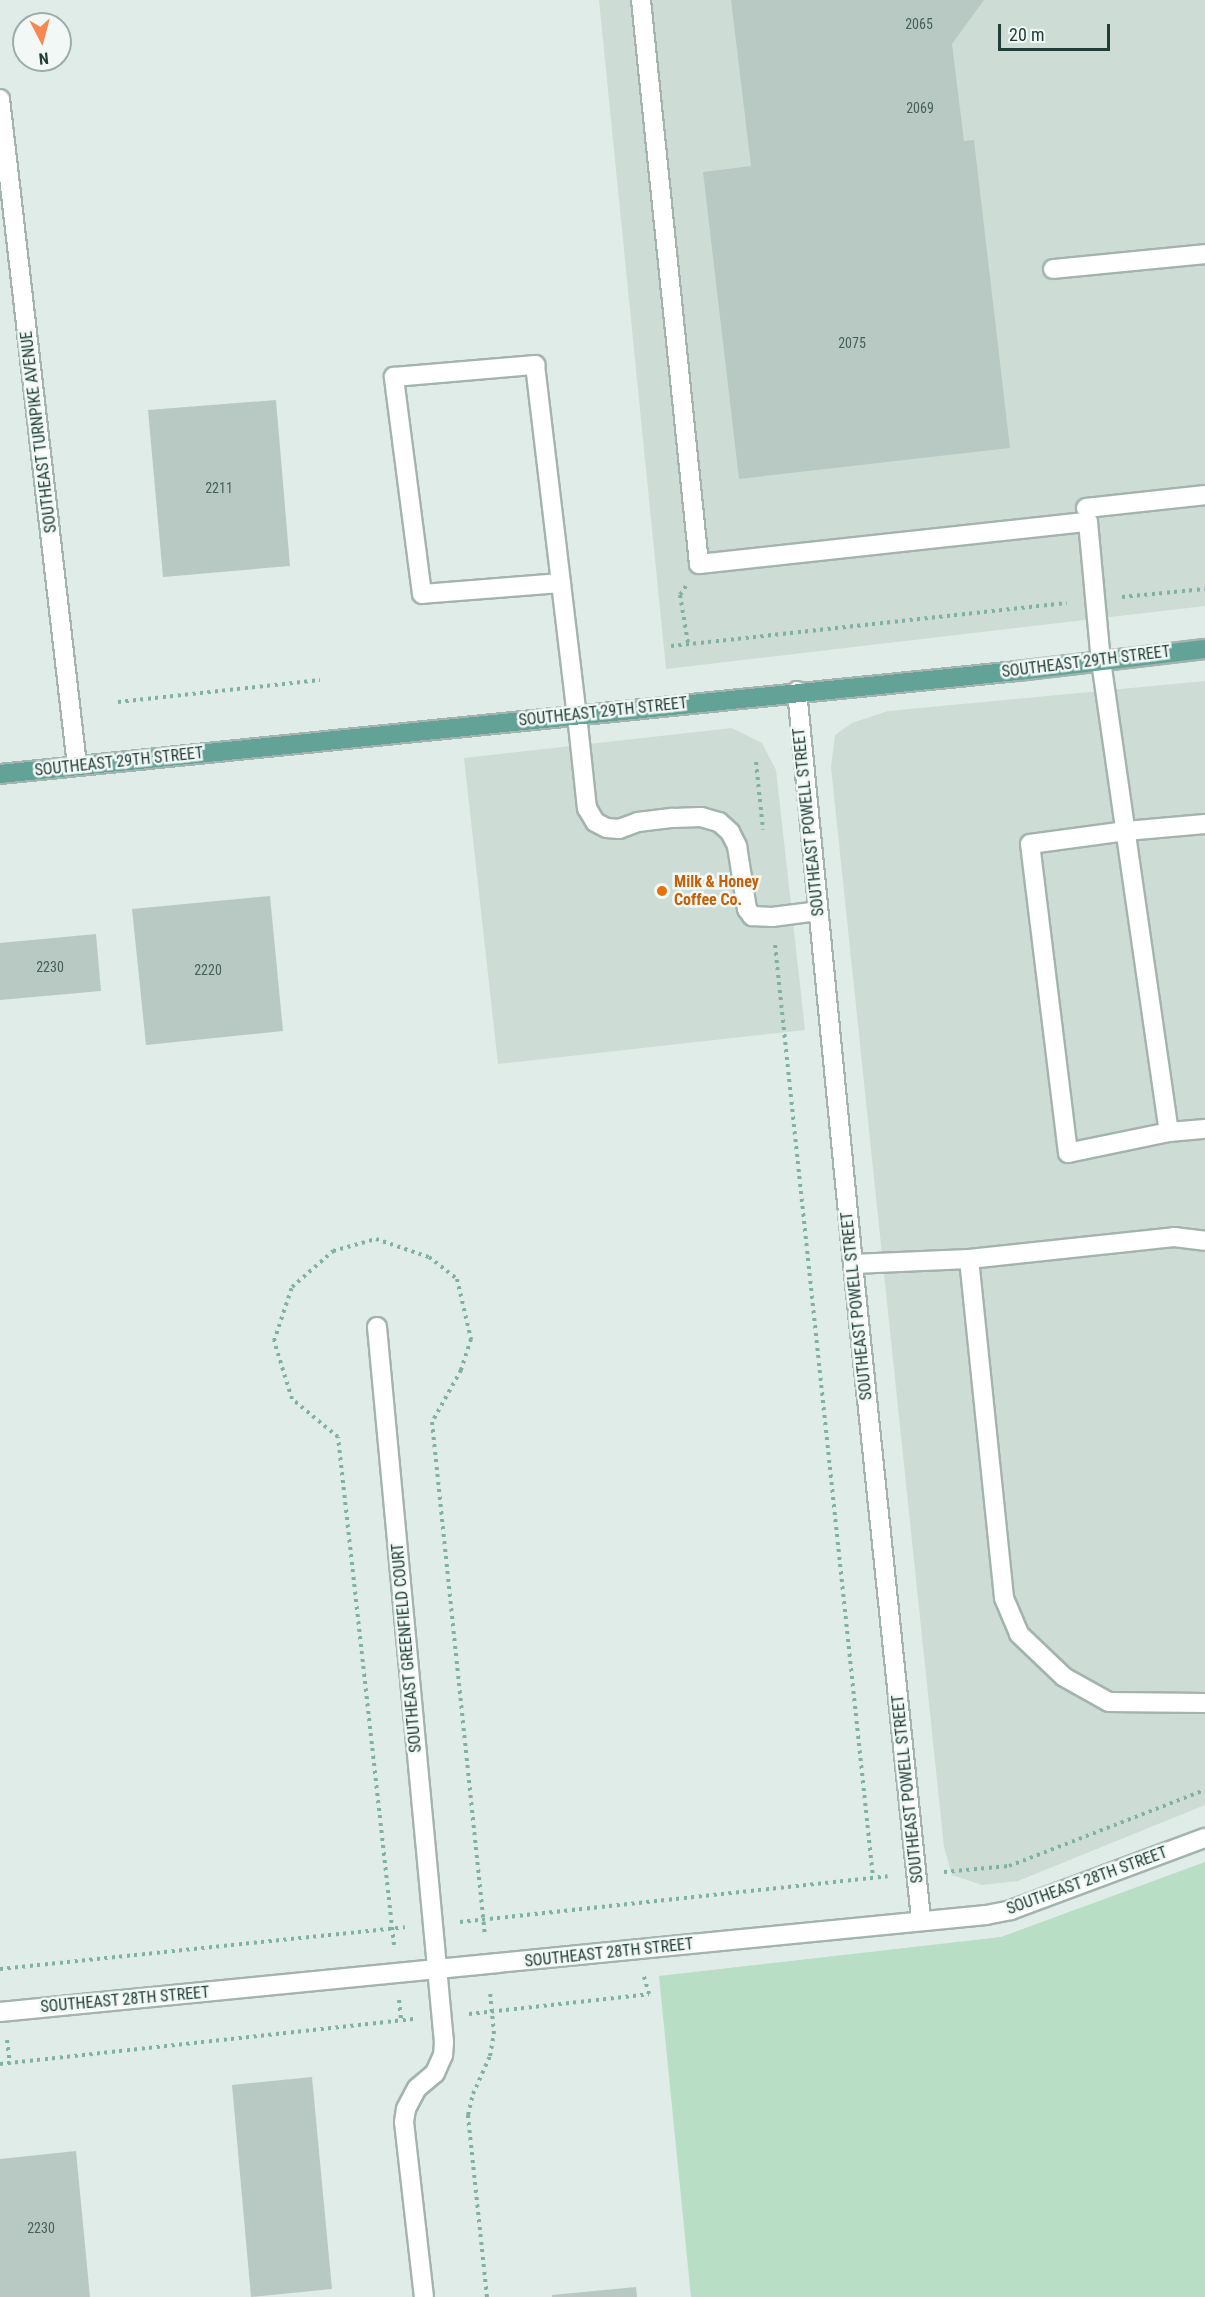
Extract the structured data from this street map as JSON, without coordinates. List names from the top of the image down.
{
  "streets": {
    "main road": ["SOUTHEAST 29TH STREET"],
    "street": [
      "SOUTHEAST TURNPIKE AVENUE",
      "SOUTHEAST POWELL STREET",
      "SOUTHEAST GREENFIELD COURT",
      "SOUTHEAST 28TH STREET"
    ]
  },
  "crossings": [
    ["SOUTHEAST TURNPIKE AVENUE", "SOUTHEAST 29TH STREET"],
    ["SOUTHEAST 29TH STREET", "SOUTHEAST POWELL STREET"],
    ["SOUTHEAST POWELL STREET", "SOUTHEAST 28TH STREET"],
    ["SOUTHEAST GREENFIELD COURT", "SOUTHEAST 28TH STREET"]
  ],
  "places": ["Milk & Honey Coffee Co."],
  "house_numbers": [
    "2065",
    "2069",
    "2075",
    "2211",
    "2230",
    "2220",
    "2230"
  ],
  "scale_bar": "20 m",
  "north": "bottom"
}
